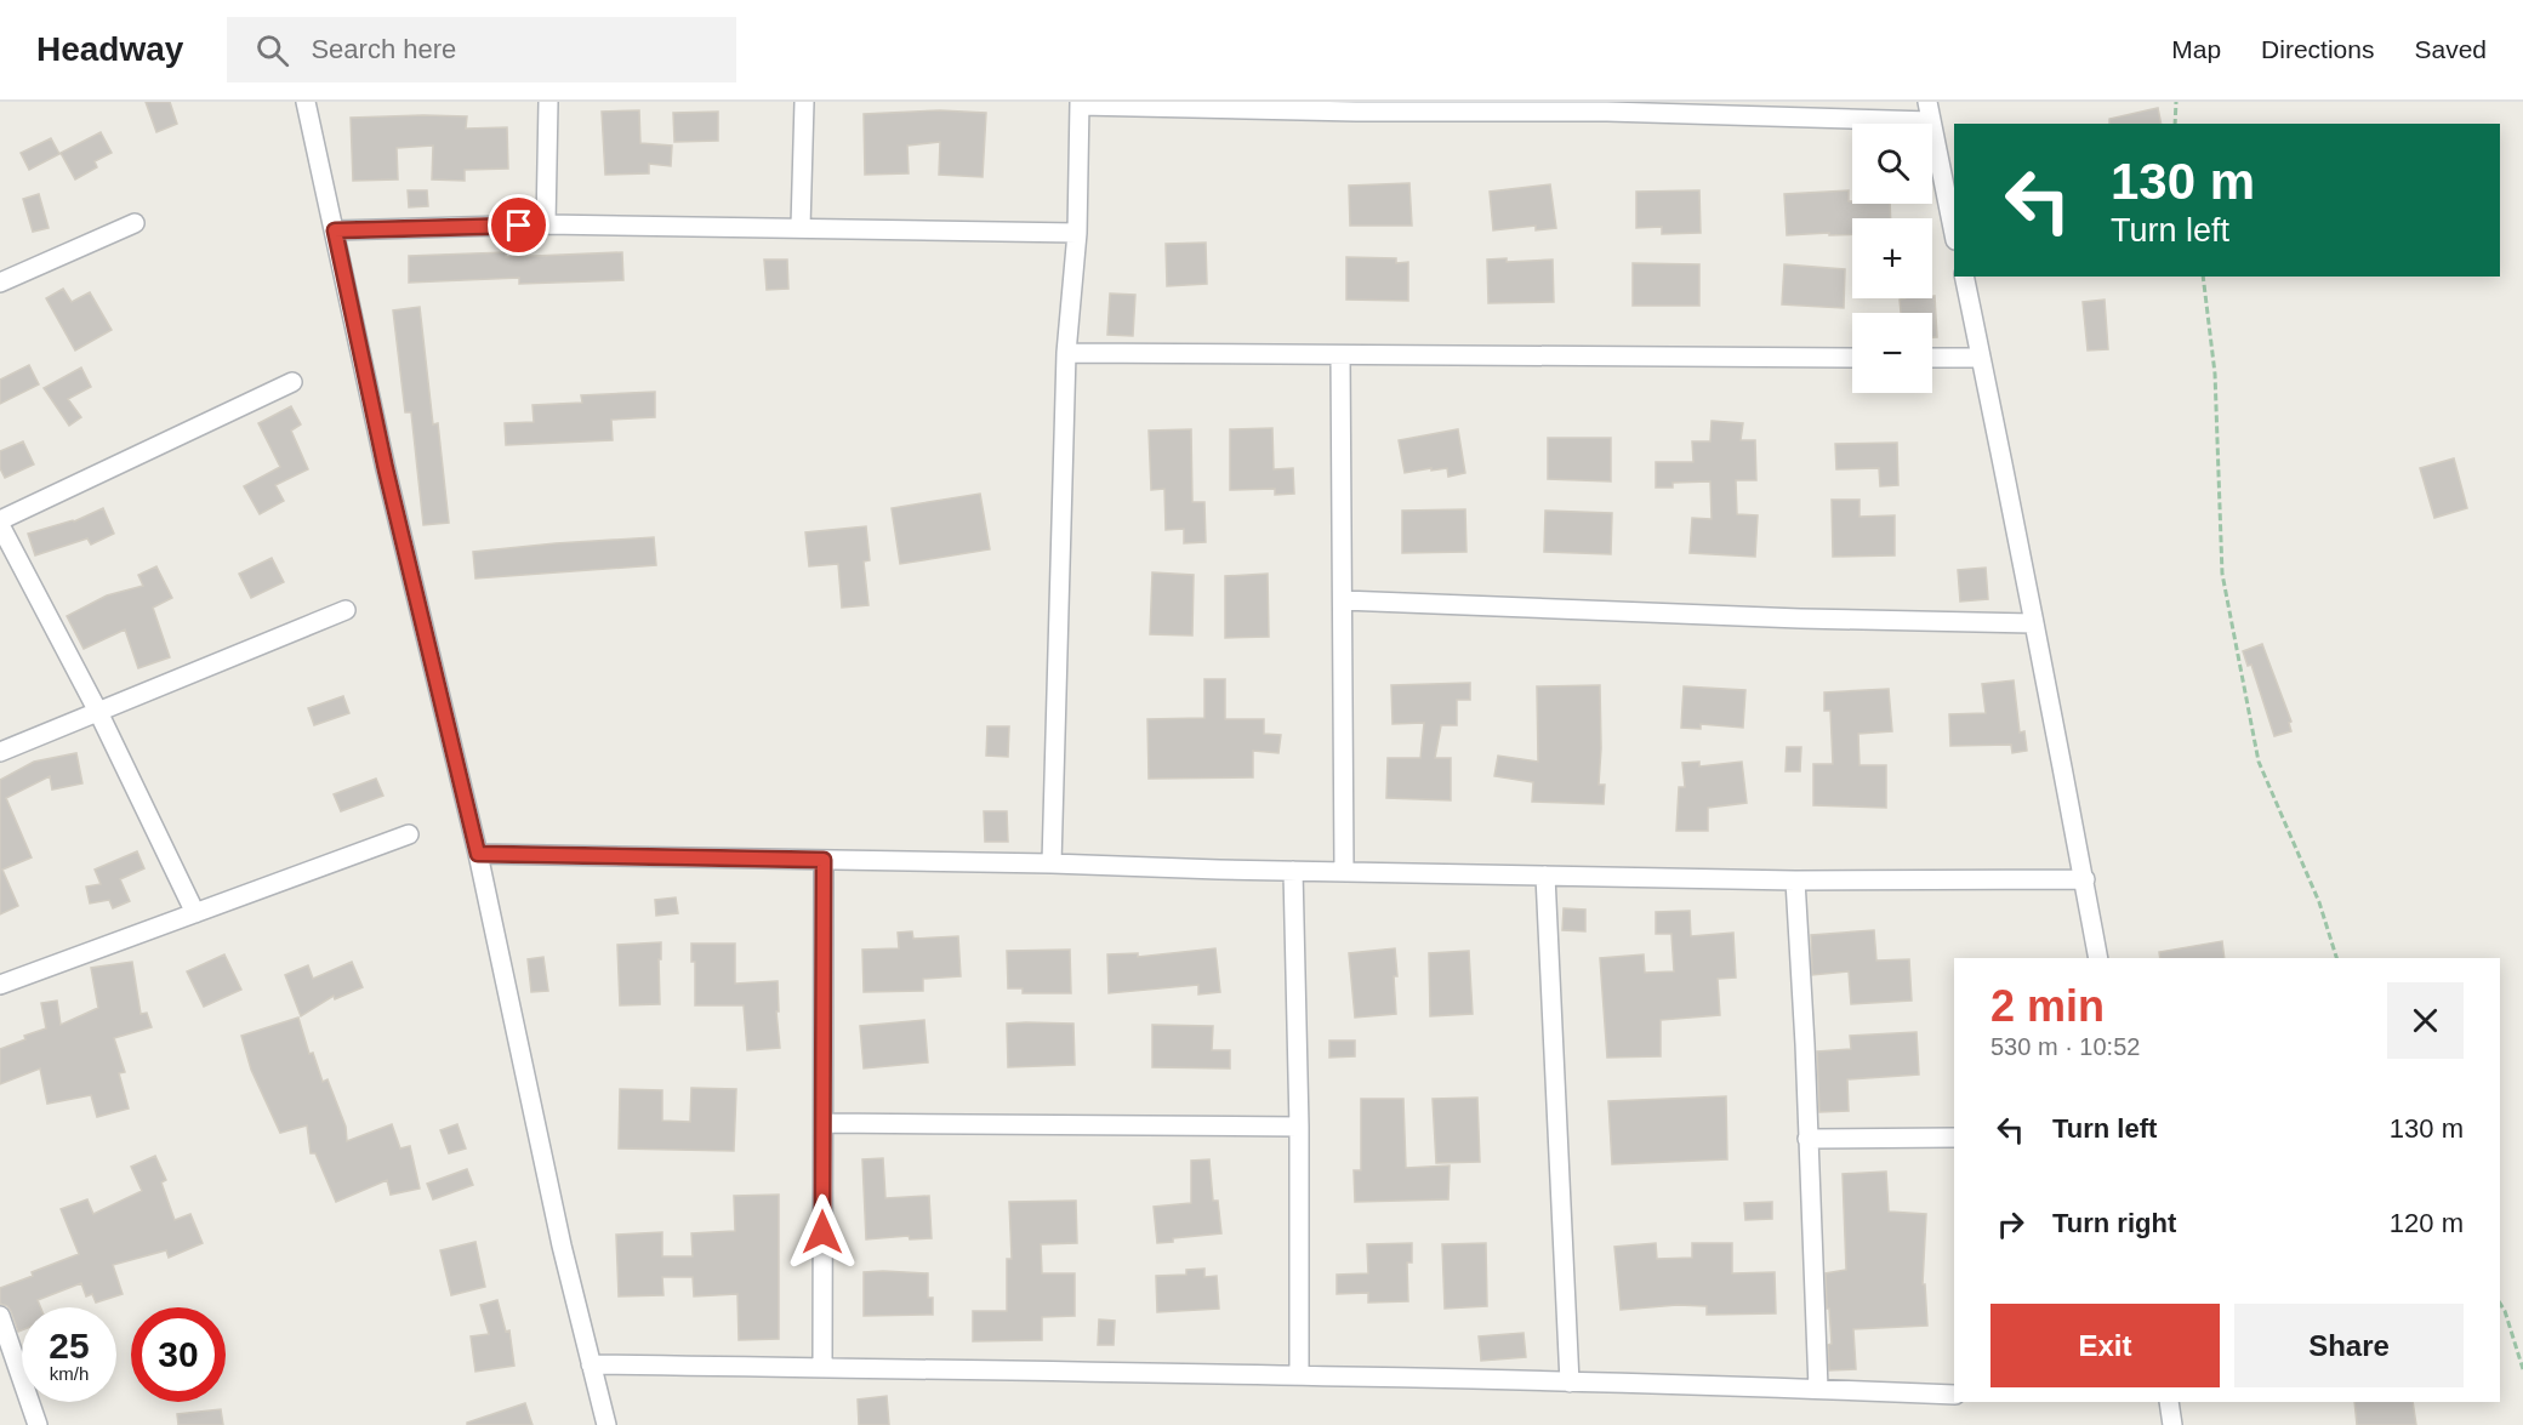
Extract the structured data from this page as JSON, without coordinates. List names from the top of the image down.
{
  "page": {
    "header": "Headway",
    "search": "Search here",
    "nav": ["Map", "Directions", "Saved"],
    "map_buttons": ["+", "−"],
    "turn": ["130 m", "Turn left"],
    "heading": ["2 min", "530 m · 10:52"],
    "list": [
      {
        "name": "Turn left",
        "value": "130 m"
      },
      {
        "name": "Turn right",
        "value": "120 m"
      }
    ],
    "buttons": ["Exit", "Share"],
    "speed": "25 km/h",
    "limit": "30"
  }
}
